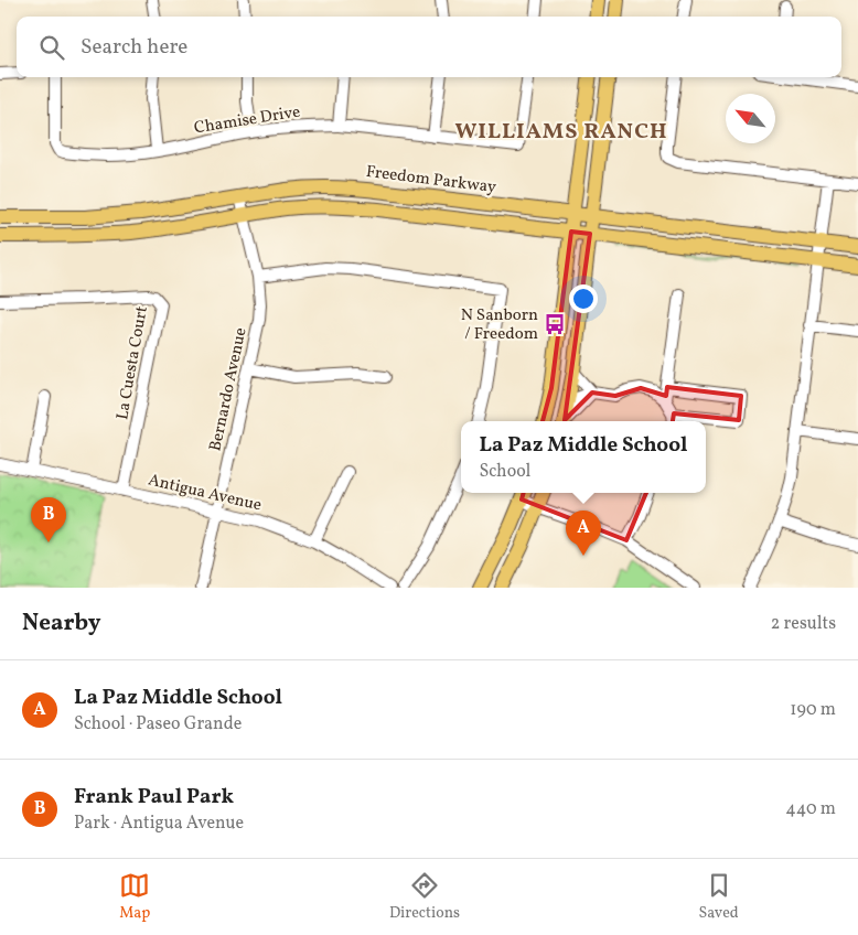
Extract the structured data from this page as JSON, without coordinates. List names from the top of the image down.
{
  "streets": {
    "main road": ["Freedom Parkway"],
    "street": [
      "Chamise Drive",
      "La Cuesta Court",
      "Bernardo Avenue",
      "Antigua Avenue"
    ]
  },
  "crossings": [
    ["Freedom Parkway", "Bernardo Avenue"],
    ["La Cuesta Court", "Antigua Avenue"],
    ["Bernardo Avenue", "Antigua Avenue"]
  ],
  "districts": ["WILLIAMS RANCH"],
  "places": {
    "bus stop": ["N Sanborn / Freedom"]
  },
  "north": "top left",
  "page": {
    "search": "Search here",
    "popup": ["La Paz Middle School", "School"],
    "pins": ["B", "A"],
    "heading": ["Nearby", "2 results"],
    "list": [
      {
        "mark": "A",
        "name": "La Paz Middle School",
        "note": "School · Paseo Grande",
        "value": "190 m"
      },
      {
        "mark": "B",
        "name": "Frank Paul Park",
        "note": "Park · Antigua Avenue",
        "value": "440 m"
      }
    ],
    "nav": ["Map", "Directions", "Saved"]
  }
}
